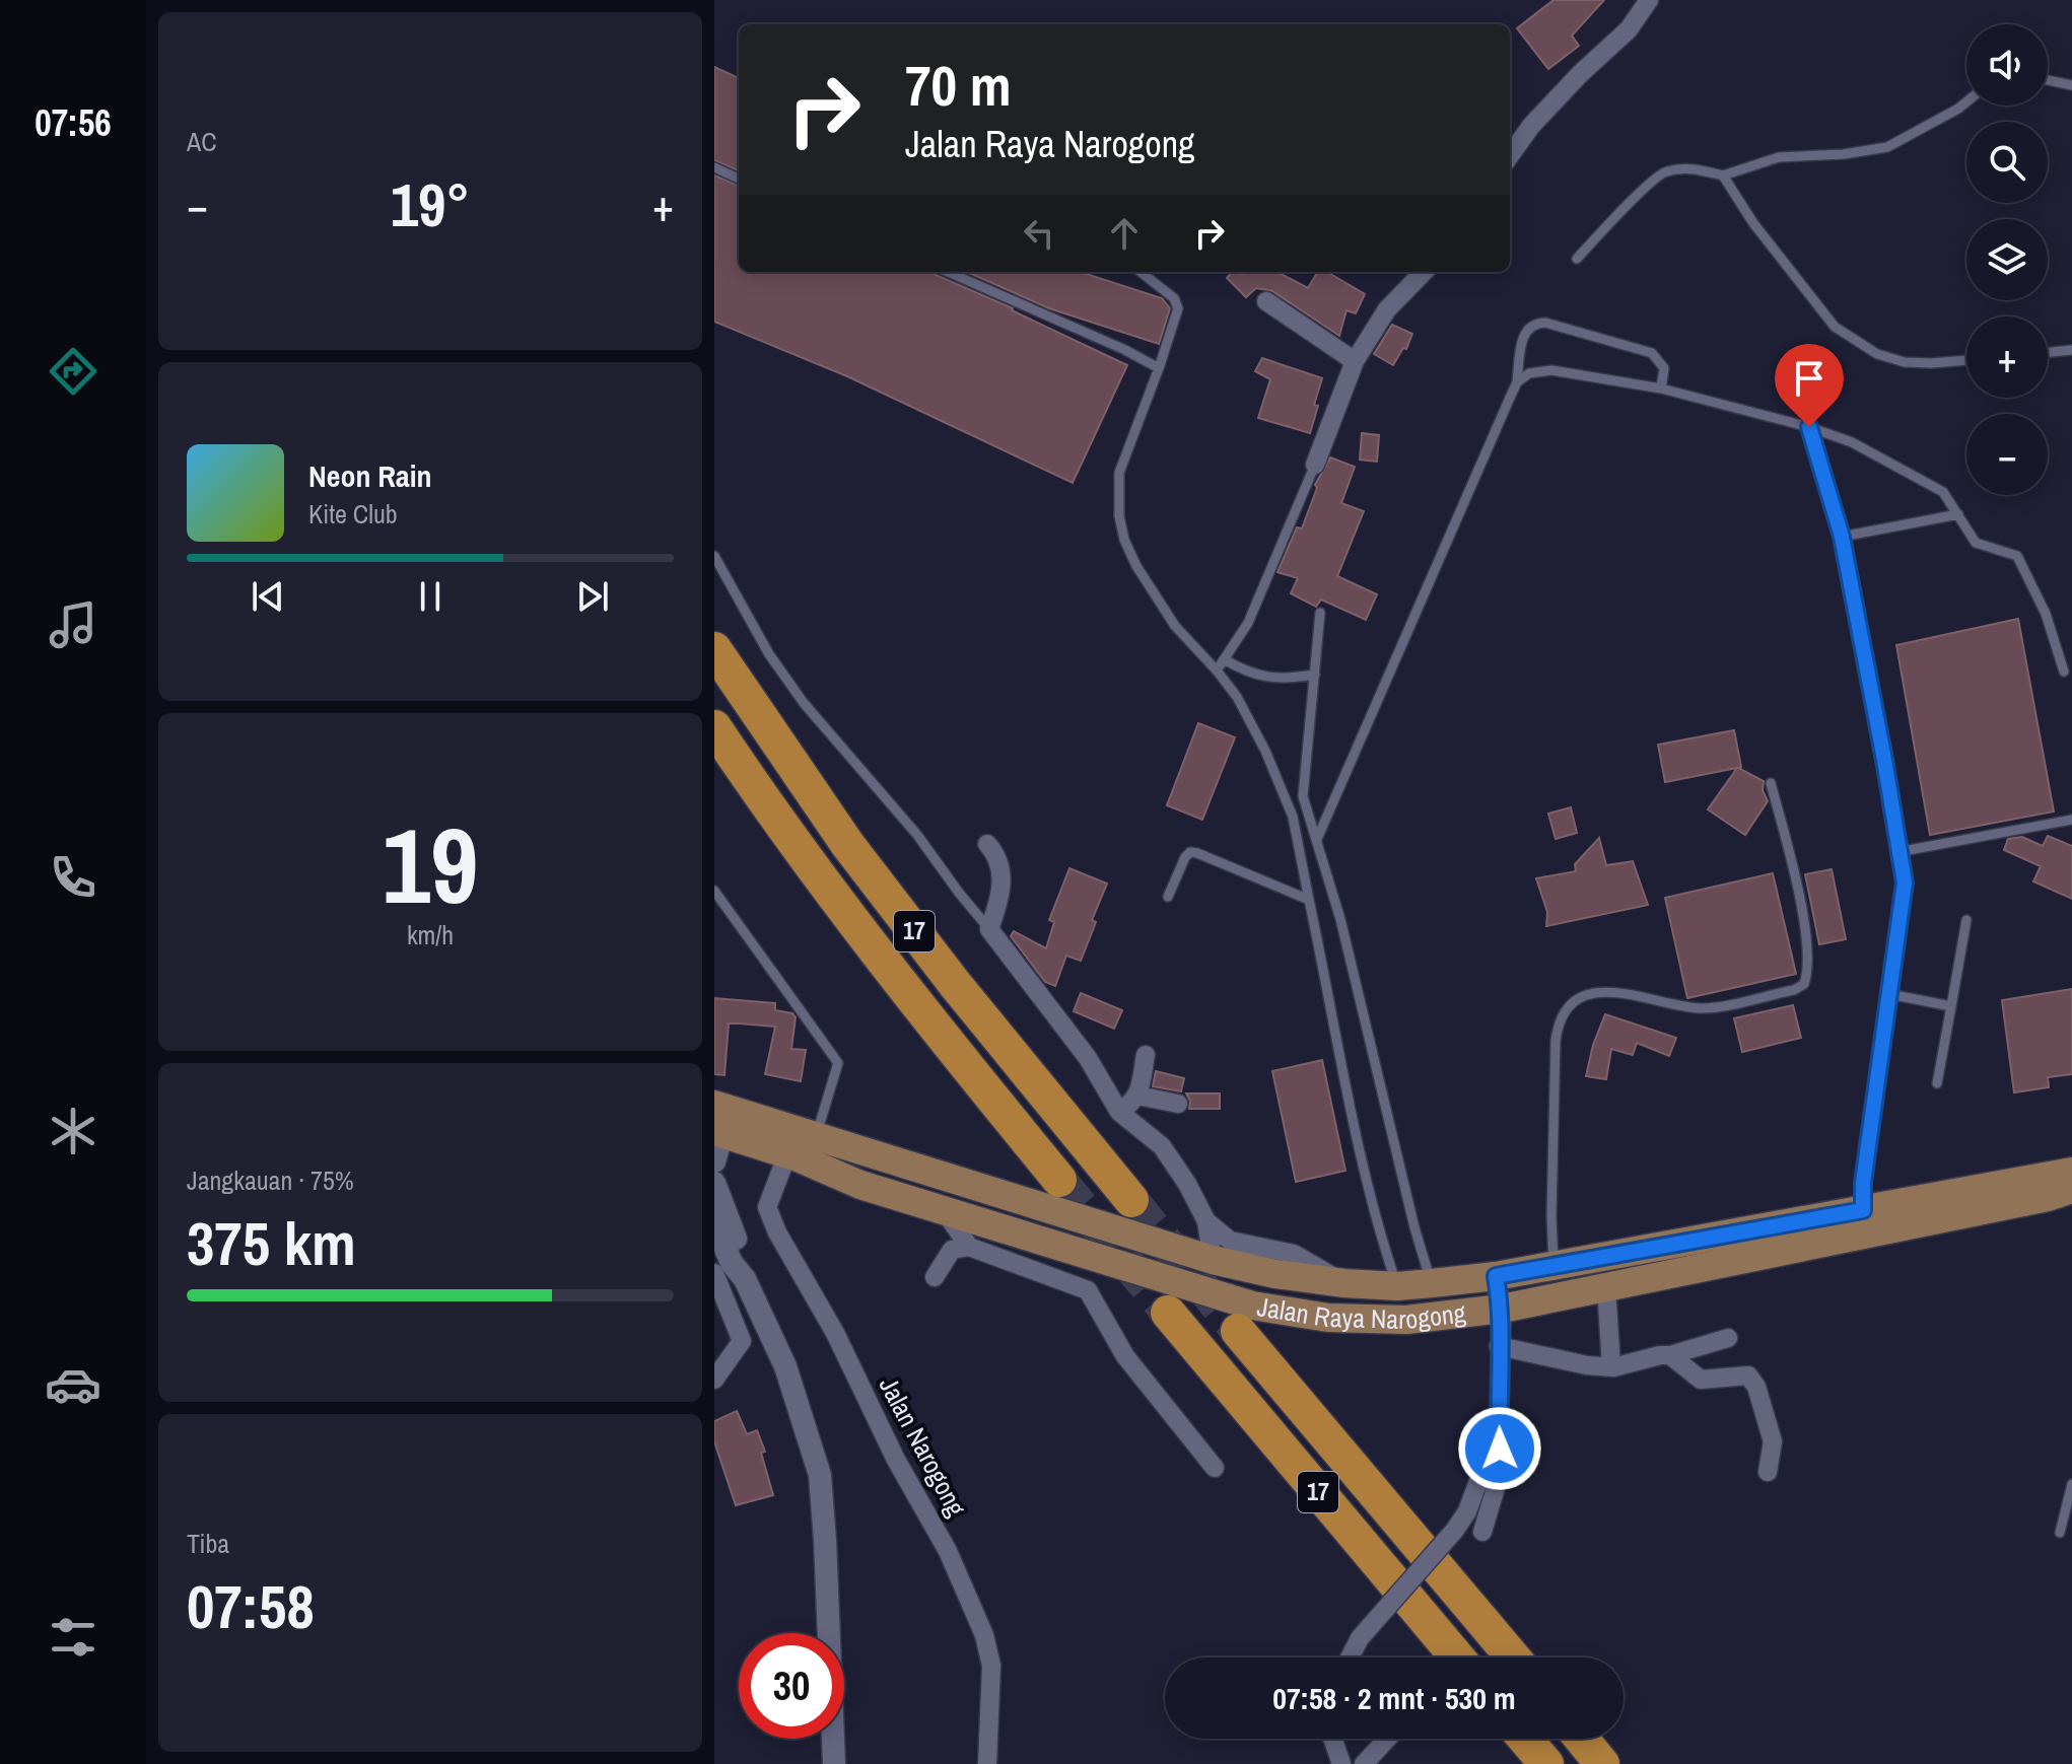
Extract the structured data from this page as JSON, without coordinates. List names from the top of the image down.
{
  "streets": {
    "highway": ["17"],
    "main road": ["Jalan Raya Narogong"],
    "street": ["Jalan Narogong"]
  },
  "page": {
    "tabs": "07:56",
    "tile": [
      "AC",
      ["19", "km/h"],
      ["Jangkauan · 75%", "375 km"],
      ["Tiba", "07:58"]
    ],
    "map_buttons": ["+", "−"],
    "turn": ["70 m", "Jalan Raya Narogong"],
    "heat": ["−", "19°", "+"],
    "song": ["Neon Rain", "Kite Club"],
    "limit": "30",
    "trip": "07:58 · 2 mnt · 530 m"
  }
}
